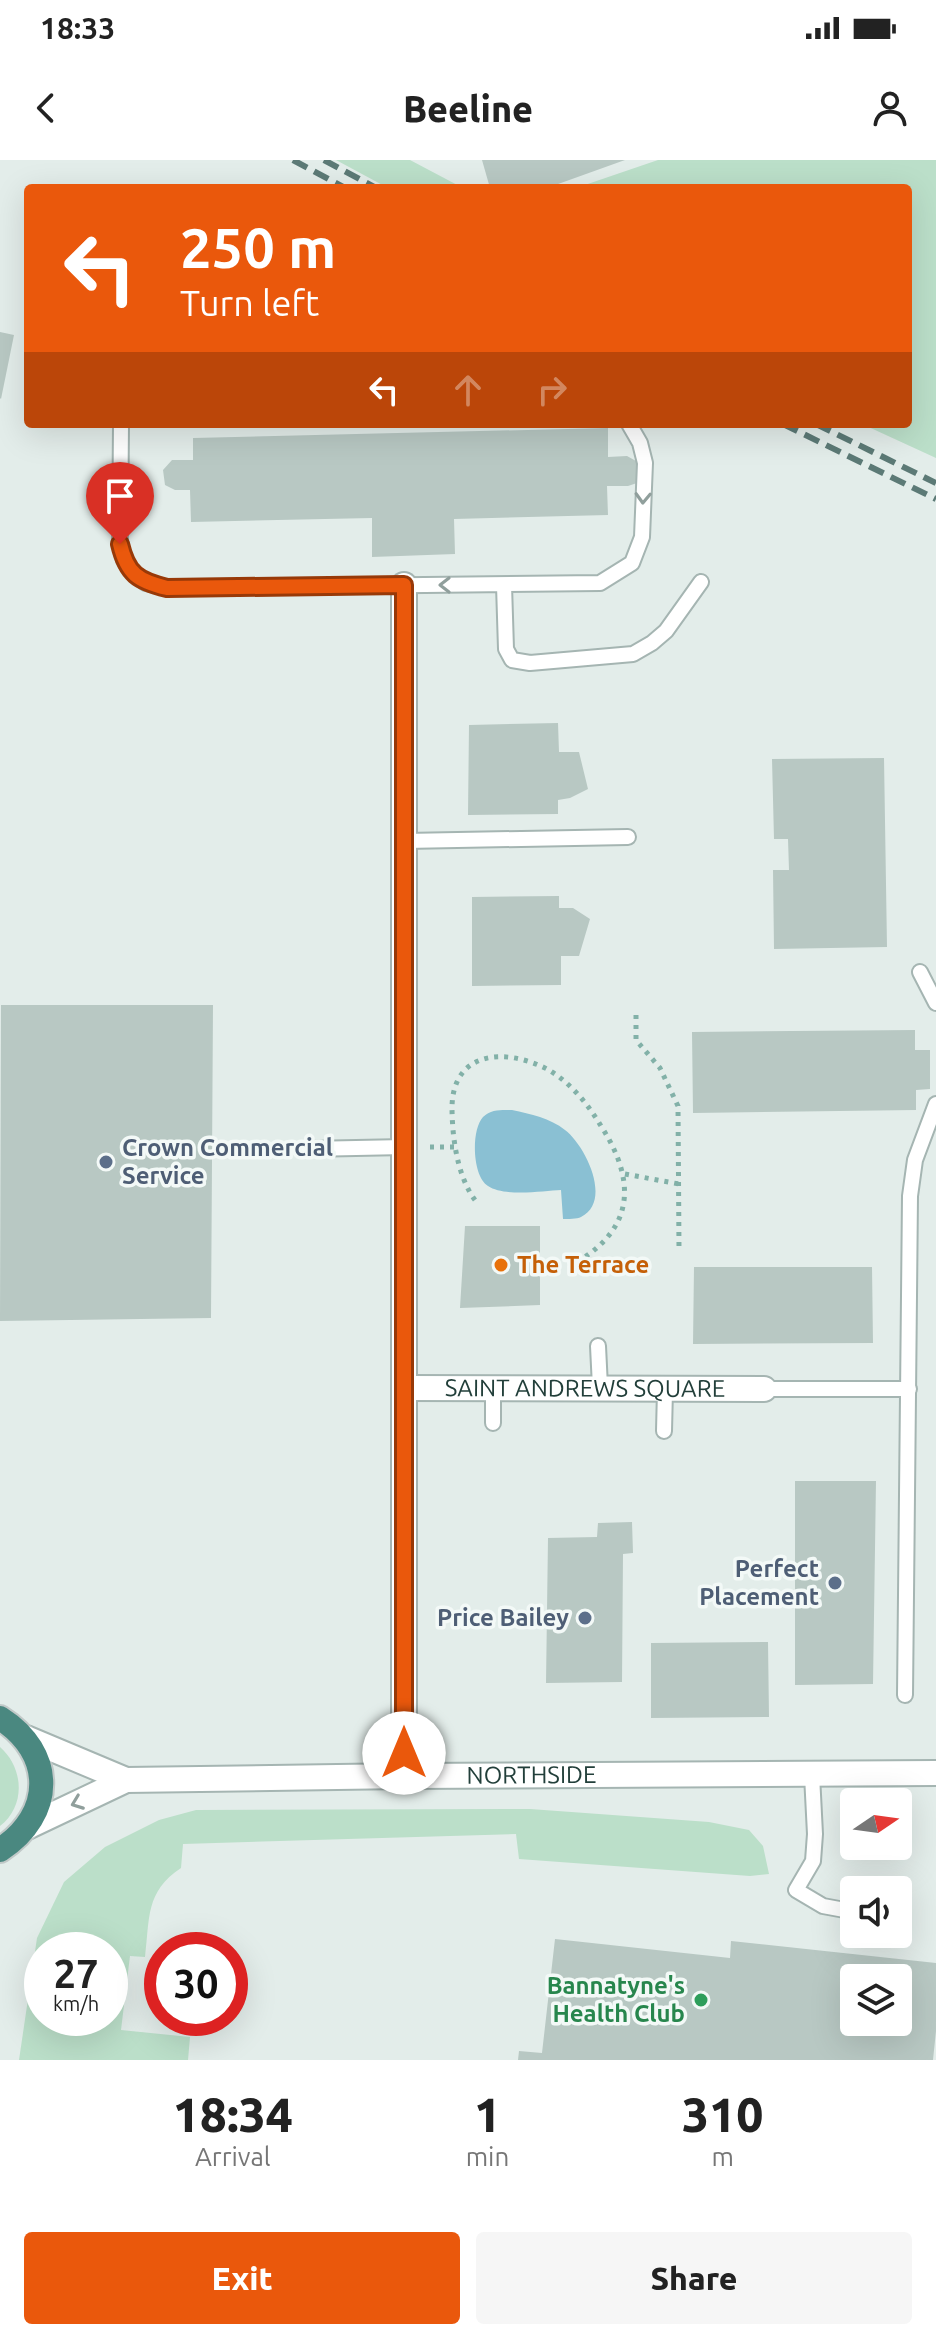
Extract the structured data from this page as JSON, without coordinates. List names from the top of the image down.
{
  "streets": {
    "street": ["SAINT ANDREWS SQUARE", "NORTHSIDE"]
  },
  "places": [
    "Crown Commercial Service",
    "The Terrace",
    "Perfect Placement",
    "Price Bailey",
    "Bannatyne's Health Club"
  ],
  "north": "right",
  "page": {
    "status": "18:33",
    "header": "Beeline",
    "turn": ["250 m", "Turn left"],
    "speed": "27 km/h",
    "limit": "30",
    "eta": [
      "18:34",
      "Arrival",
      "1",
      "min",
      "310",
      "m"
    ],
    "buttons": ["Exit", "Share"]
  }
}
